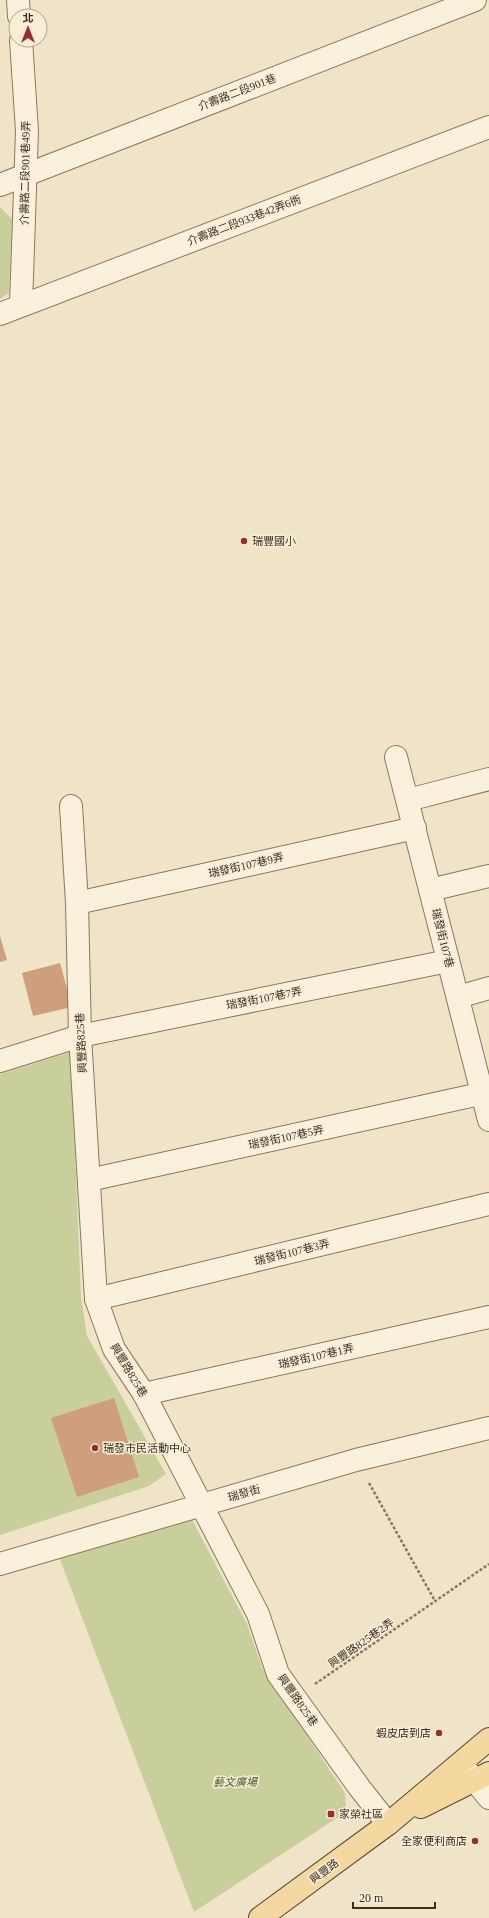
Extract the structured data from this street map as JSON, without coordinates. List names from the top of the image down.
{
  "streets": {
    "main road": ["興豐路"],
    "street": [
      "介壽路二段901巷",
      "介壽路二段901巷49弄",
      "介壽路二段933巷42弄6衖",
      "瑞發街107巷9弄",
      "瑞發街107巷",
      "瑞發街107巷7弄",
      "興豐路825巷",
      "瑞發街107巷5弄",
      "瑞發街107巷3弄",
      "瑞發街107巷1弄",
      "瑞發街"
    ],
    "path": ["興豐路825巷2弄"]
  },
  "crossings": [
    ["介壽路二段901巷", "介壽路二段901巷49弄"],
    ["介壽路二段901巷49弄", "介壽路二段933巷42弄6衖"],
    ["瑞發街107巷9弄", "瑞發街107巷"],
    ["瑞發街107巷9弄", "興豐路825巷"],
    ["瑞發街107巷", "瑞發街107巷7弄"],
    ["瑞發街107巷", "瑞發街107巷5弄"],
    ["瑞發街107巷7弄", "興豐路825巷"],
    ["興豐路825巷", "瑞發街107巷5弄"],
    ["興豐路825巷", "瑞發街107巷3弄"],
    ["興豐路825巷", "瑞發街107巷1弄"],
    ["興豐路825巷", "瑞發街"],
    ["興豐路825巷", "興豐路825巷2弄"],
    ["興豐路825巷", "興豐路"]
  ],
  "parks": ["藝文廣場"],
  "places": {
    "other": [
      "瑞豐國小",
      "瑞發市民活動中心",
      "蝦皮店到店",
      "全家便利商店"
    ],
    "transit": ["家榮社區"]
  },
  "scale_bar": "20 m",
  "north": "top"
}
